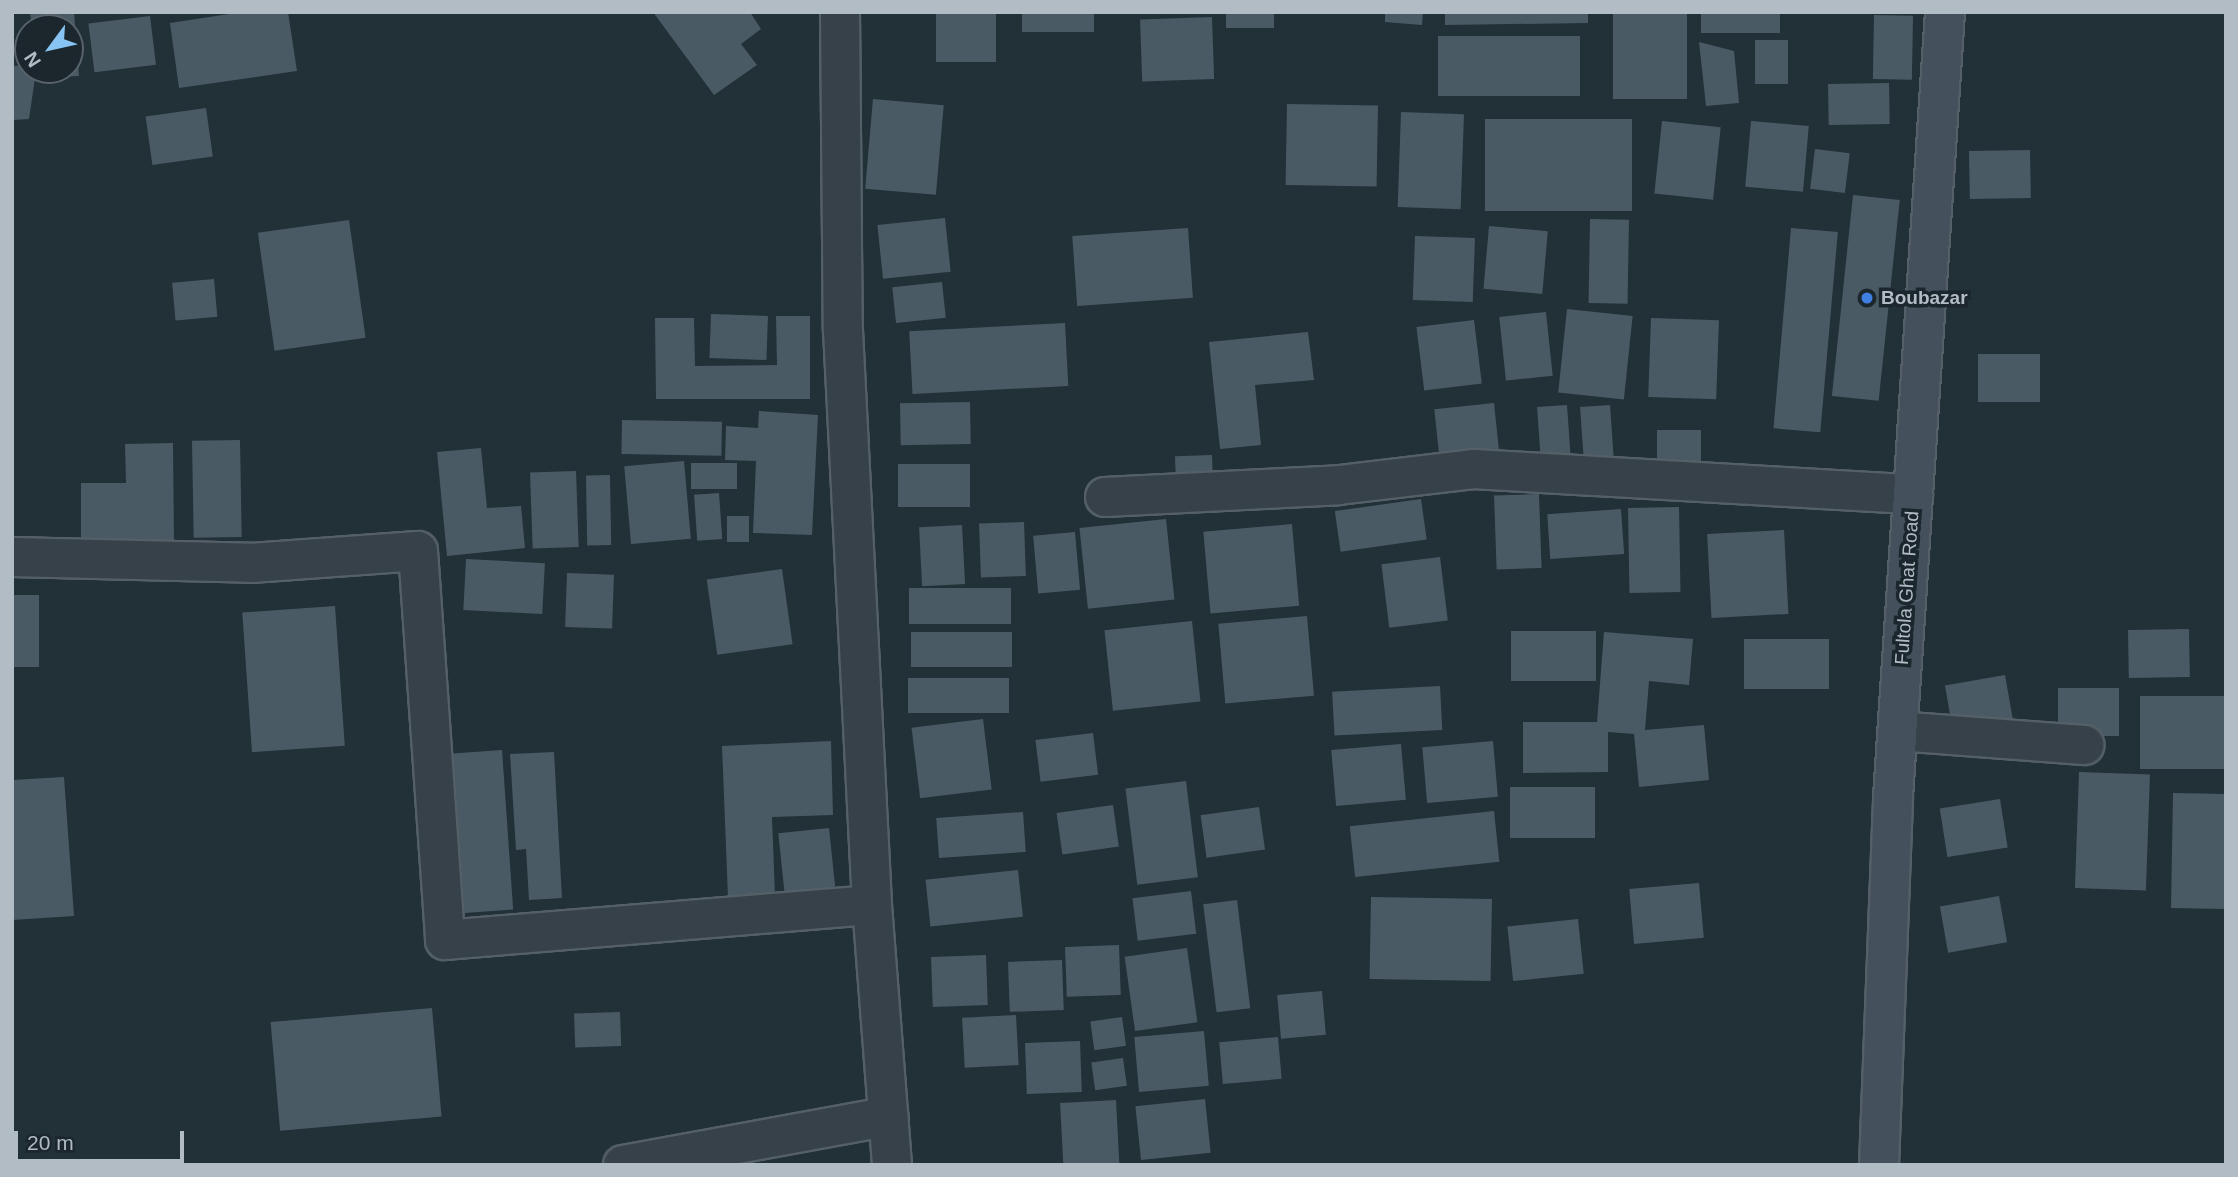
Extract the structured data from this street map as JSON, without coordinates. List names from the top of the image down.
{
  "streets": {
    "street": ["Fultola Ghat Road"]
  },
  "places": ["Boubazar"],
  "scale_bar": "20 m",
  "north": "bottom left"
}
